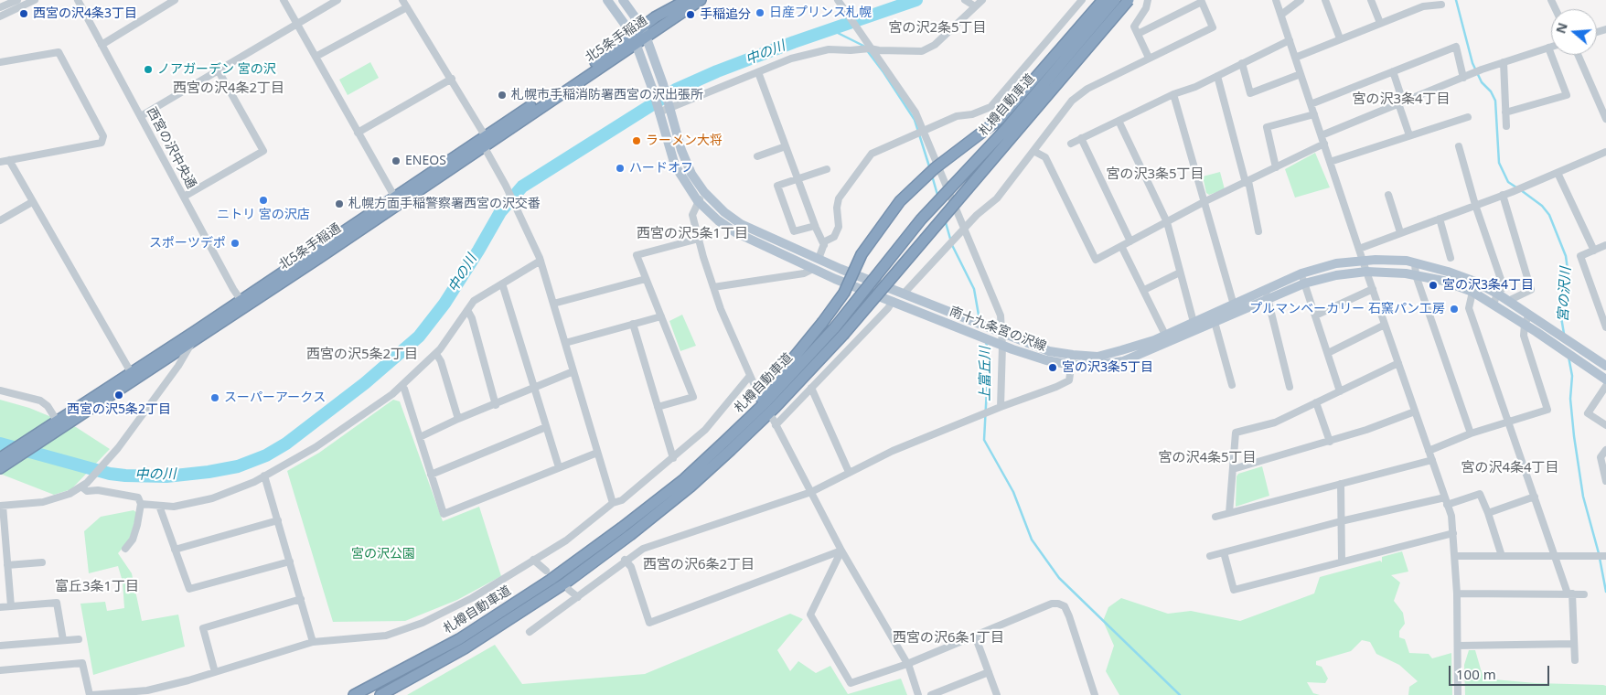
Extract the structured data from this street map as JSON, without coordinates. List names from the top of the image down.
{
  "streets": {
    "highway": ["北5条手稲通", "札樽自動車道"],
    "main road": ["南十九条宮の沢線"],
    "street": ["西宮の沢中央通"]
  },
  "crossings": [
    ["北5条手稲通", "西宮の沢中央通"],
    ["北5条手稲通", "南十九条宮の沢線"]
  ],
  "districts": [
    "宮の沢2条5丁目",
    "西宮の沢4条2丁目",
    "宮の沢3条4丁目",
    "宮の沢3条5丁目",
    "西宮の沢5条1丁目",
    "西宮の沢5条2丁目",
    "宮の沢4条5丁目",
    "宮の沢4条4丁目",
    "西宮の沢6条2丁目",
    "富丘3条1丁目",
    "西宮の沢6条1丁目"
  ],
  "water": ["中の川", "宮の沢川", "上富丘川"],
  "parks": ["宮の沢公園"],
  "places": [
    "日産プリンス札幌",
    "西宮の沢4条3丁目",
    "手稲追分",
    "ノアガーデン 宮の沢",
    "札幌市手稲消防署西宮の沢出張所",
    "ラーメン大将",
    "ENEOS",
    "ハードオフ",
    "ニトリ 宮の沢店",
    "札幌方面手稲警察署西宮の沢交番",
    "スポーツデポ",
    "宮の沢3条4丁目",
    "プルマンベーカリー 石窯パン工房",
    "宮の沢3条5丁目",
    "西宮の沢5条2丁目",
    "スーパーアークス"
  ],
  "scale_bar": "100 m",
  "north": "left"
}
